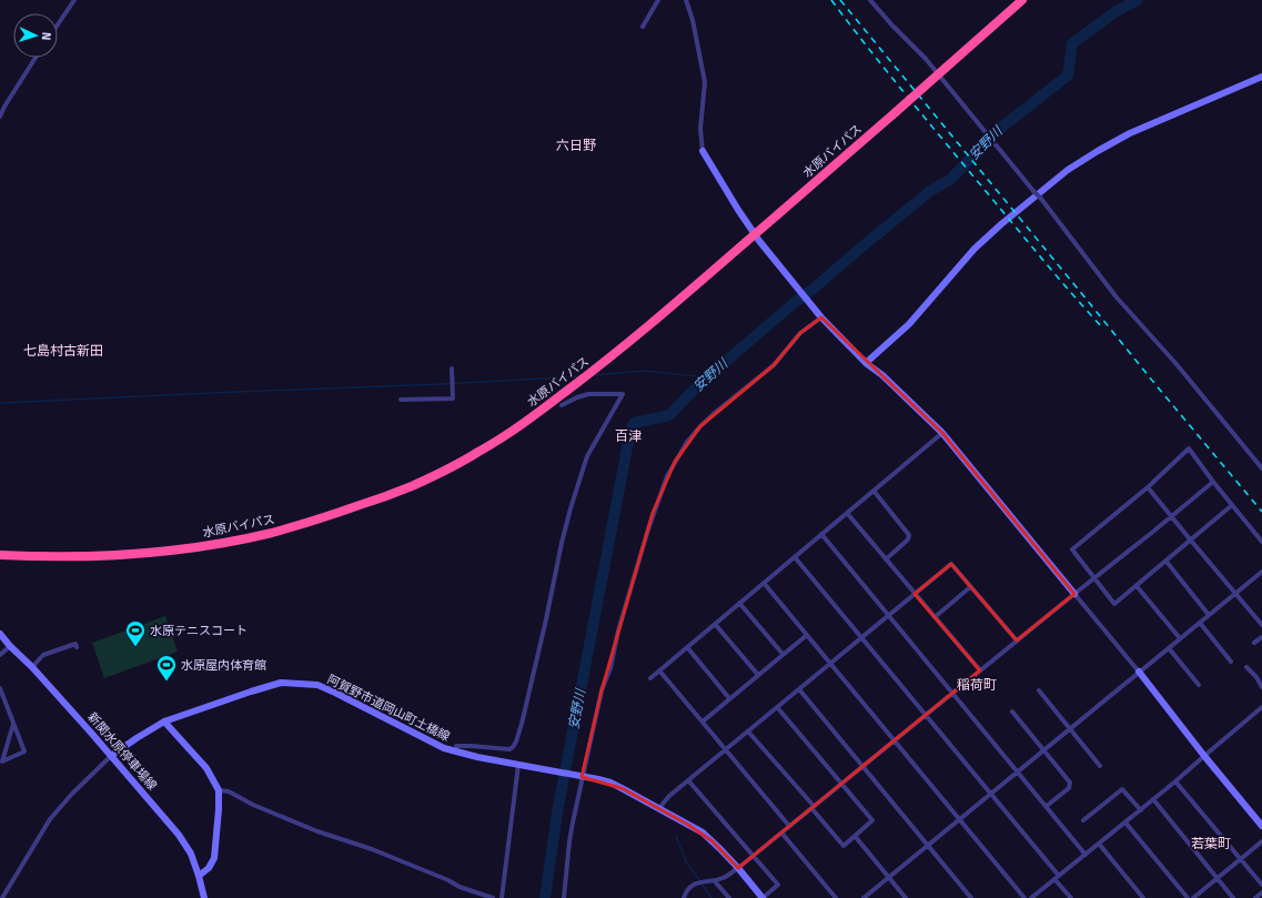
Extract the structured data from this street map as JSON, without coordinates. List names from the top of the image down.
{
  "streets": {
    "highway": ["水原バイパス"],
    "street": ["阿賀野市道岡山町土橋線", "新関水原停車場線"]
  },
  "crossings": [
    ["阿賀野市道岡山町土橋線", "新関水原停車場線"]
  ],
  "districts": [
    "六日野",
    "七島村古新田",
    "百津",
    "稲荷町",
    "若葉町"
  ],
  "water": ["安野川"],
  "places": {
    "sports": ["水原テニスコート", "水原屋内体育館"]
  },
  "north": "right"
}
